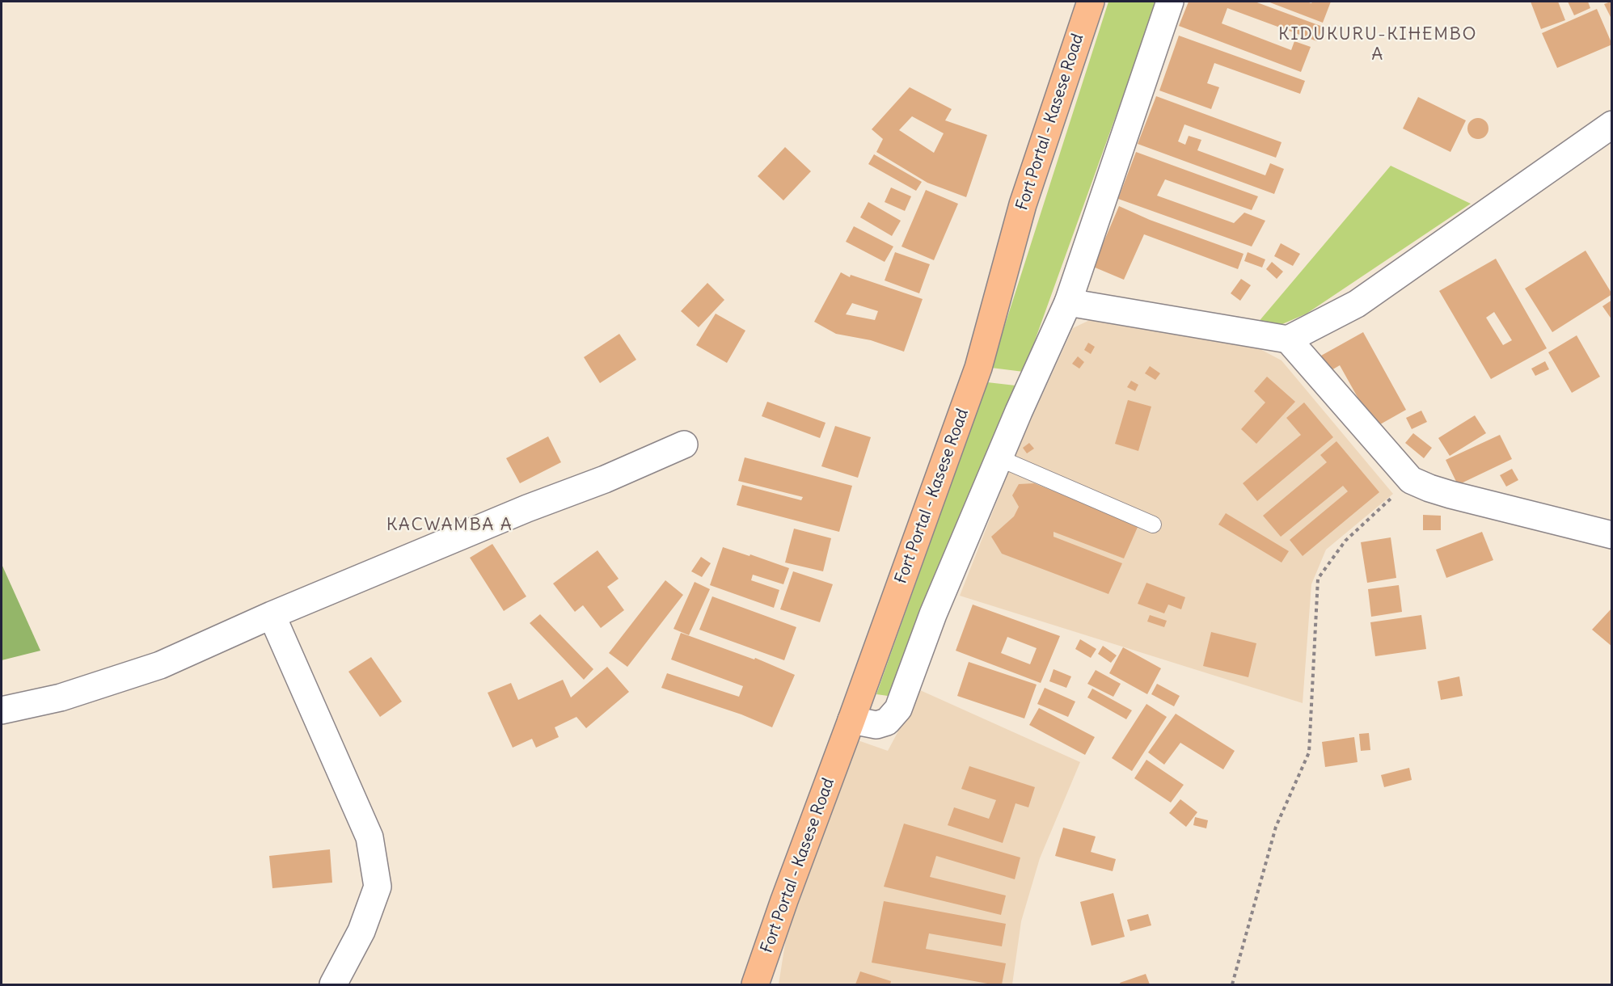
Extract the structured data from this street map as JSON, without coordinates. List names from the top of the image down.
{
  "streets": {
    "highway": ["Fort Portal - Kasese Road"]
  },
  "districts": ["KIDUKURU-KIHEMBO A", "KACWAMBA A"]
}
